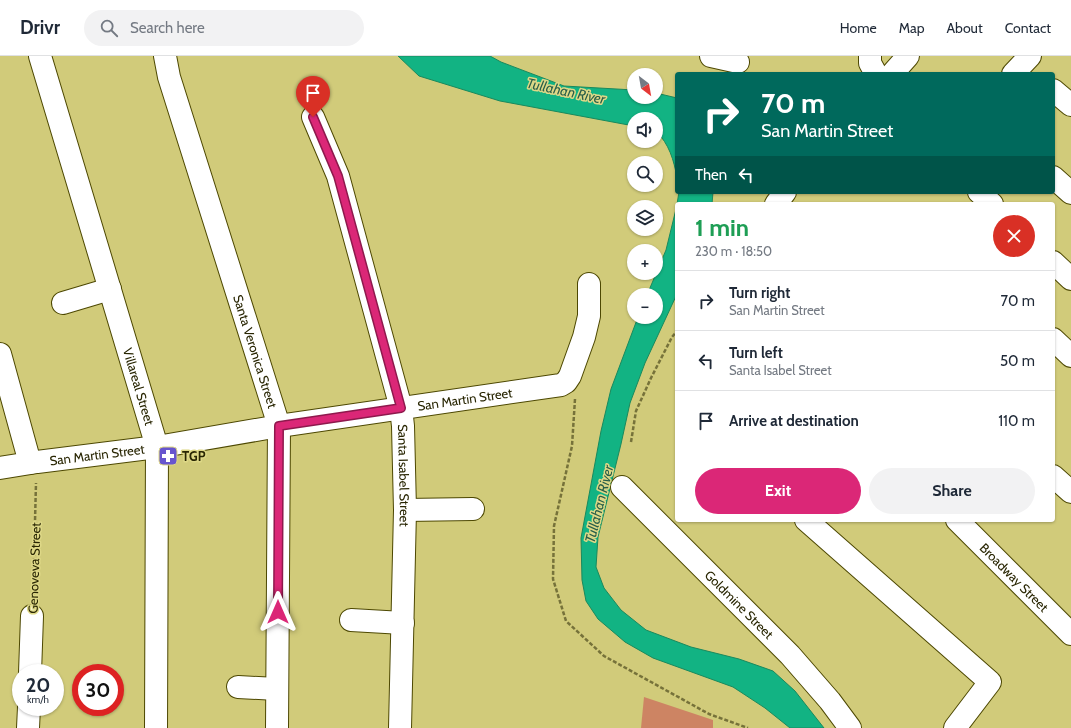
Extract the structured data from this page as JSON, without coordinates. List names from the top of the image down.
{
  "streets": {
    "street": [
      "Santa Veronica Street",
      "Villareal Street",
      "San Martin Street",
      "Santa Isabel Street",
      "Genoveva Street",
      "Broadway Street",
      "Goldmine Street"
    ]
  },
  "crossings": [
    ["Santa Veronica Street", "San Martin Street"],
    ["Villareal Street", "San Martin Street"],
    ["San Martin Street", "Santa Isabel Street"],
    ["San Martin Street", "Genoveva Street"]
  ],
  "water": ["Tullahan River"],
  "places": {
    "pharmacy": ["TGP"]
  },
  "north": "bottom right",
  "page": {
    "header": "Drivr",
    "search": "Search here",
    "nav": [
      "Home",
      "Map",
      "About",
      "Contact"
    ],
    "map_buttons": ["+", "−"],
    "turn": ["70 m", "San Martin Street"],
    "then": "Then",
    "heading": ["1 min", "230 m · 18:50"],
    "list": [
      {
        "name": "Turn right",
        "note": "San Martin Street",
        "value": "70 m"
      },
      {
        "name": "Turn left",
        "note": "Santa Isabel Street",
        "value": "50 m"
      },
      {
        "name": "Arrive at destination",
        "value": "110 m"
      }
    ],
    "buttons": ["Exit", "Share"],
    "speed": "20 km/h",
    "limit": "30"
  }
}
